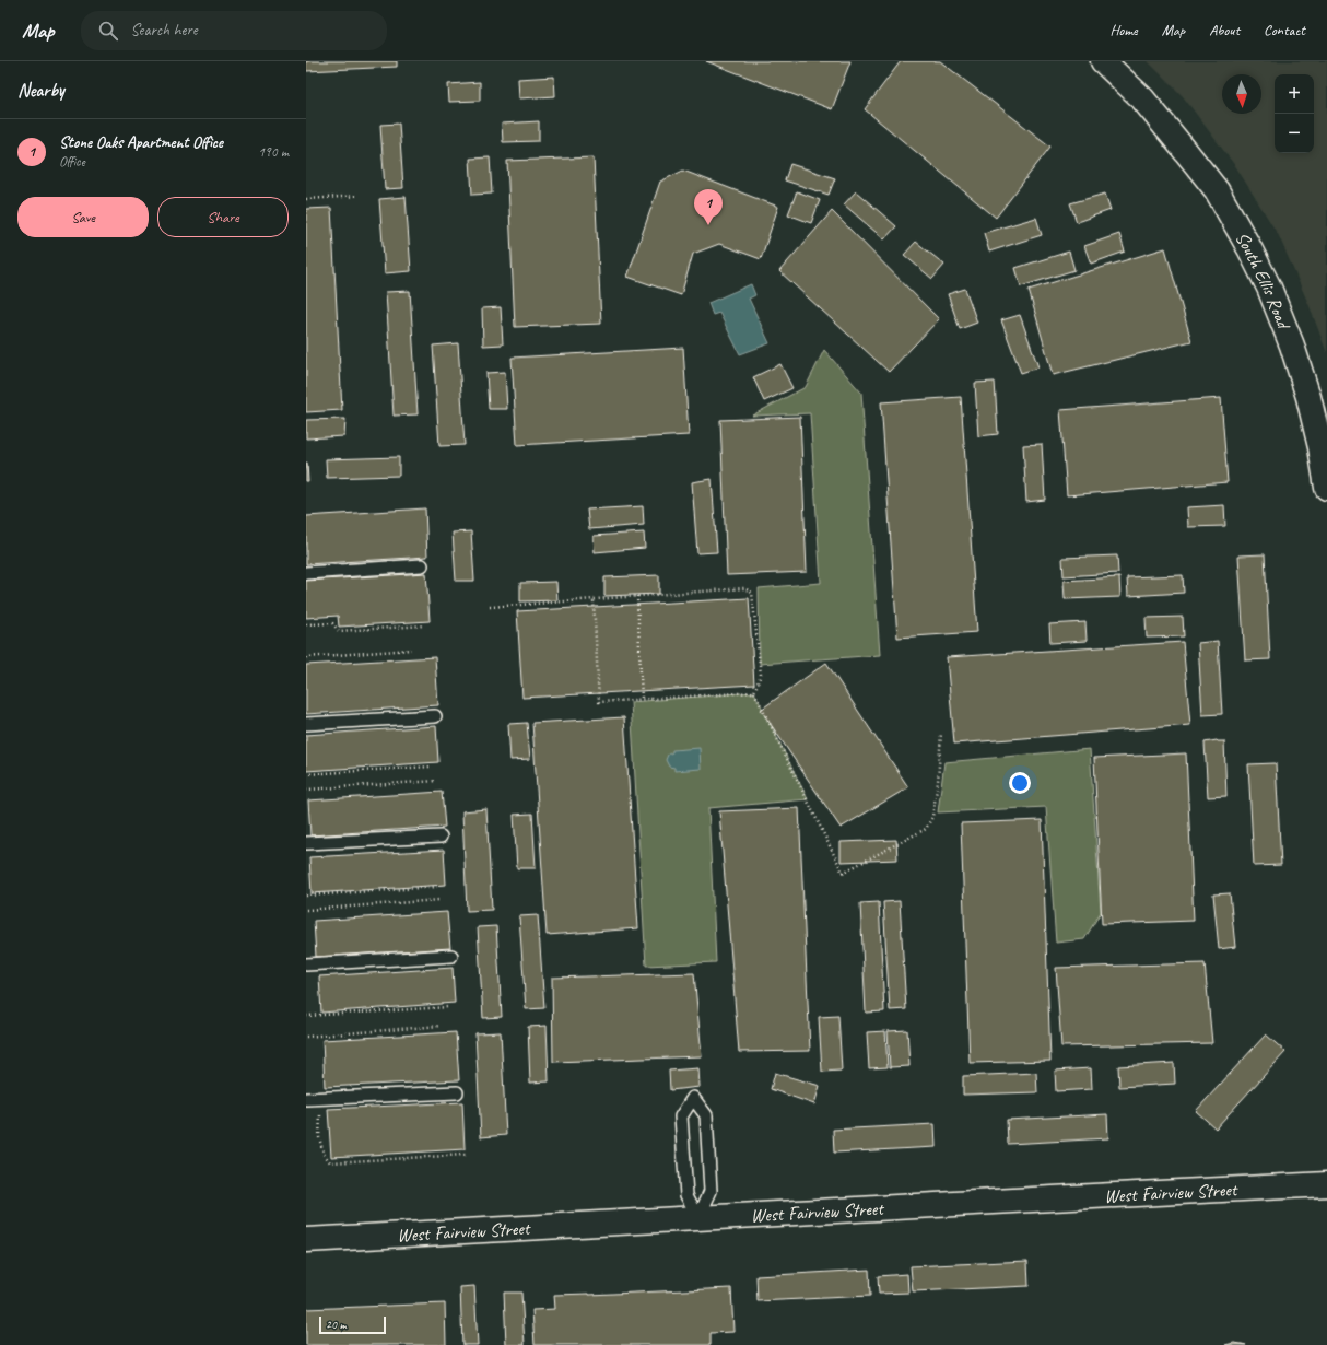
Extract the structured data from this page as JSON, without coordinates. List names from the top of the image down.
{
  "streets": {
    "street": ["South Ellis Road", "West Fairview Street"]
  },
  "scale_bar": "20 m",
  "north": "bottom",
  "page": {
    "header": "Map",
    "search": "Search here",
    "nav": [
      "Home",
      "Map",
      "About",
      "Contact"
    ],
    "heading": "Nearby",
    "map_buttons": ["+", "−"],
    "list": [
      {
        "mark": "1",
        "name": "Stone Oaks Apartment Office",
        "note": "Office",
        "value": "190 m"
      }
    ],
    "buttons": ["Save", "Share"],
    "pins": "1",
    "scale": "20 m"
  }
}
